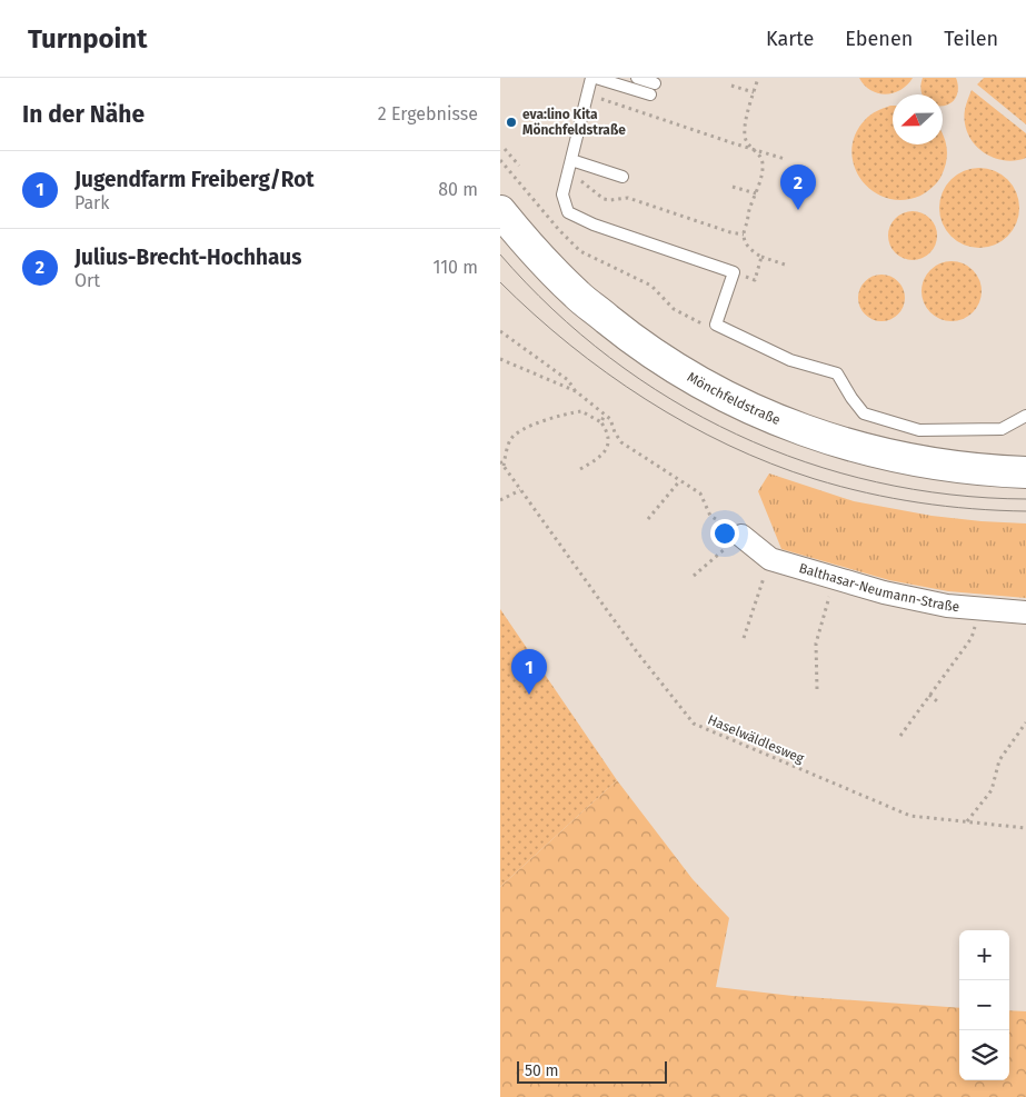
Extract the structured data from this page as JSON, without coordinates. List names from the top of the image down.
{
  "streets": {
    "main road": ["Mönchfeldstraße"],
    "street": ["Balthasar-Neumann-Straße"],
    "path": ["Haselwäldlesweg"]
  },
  "places": ["eva:lino Kita Mönchfeldstraße"],
  "scale_bar": "50 m",
  "north": "left",
  "page": {
    "header": "Turnpoint",
    "nav": ["Karte", "Ebenen", "Teilen"],
    "heading": ["In der Nähe", "2 Ergebnisse"],
    "list": [
      {
        "mark": "1",
        "name": "Jugendfarm Freiberg/Rot",
        "note": "Park",
        "value": "80 m"
      },
      {
        "mark": "2",
        "name": "Julius-Brecht-Hochhaus",
        "note": "Ort",
        "value": "110 m"
      }
    ],
    "pins": ["2", "1"],
    "map_buttons": ["+", "−"],
    "scale": "50 m"
  }
}
